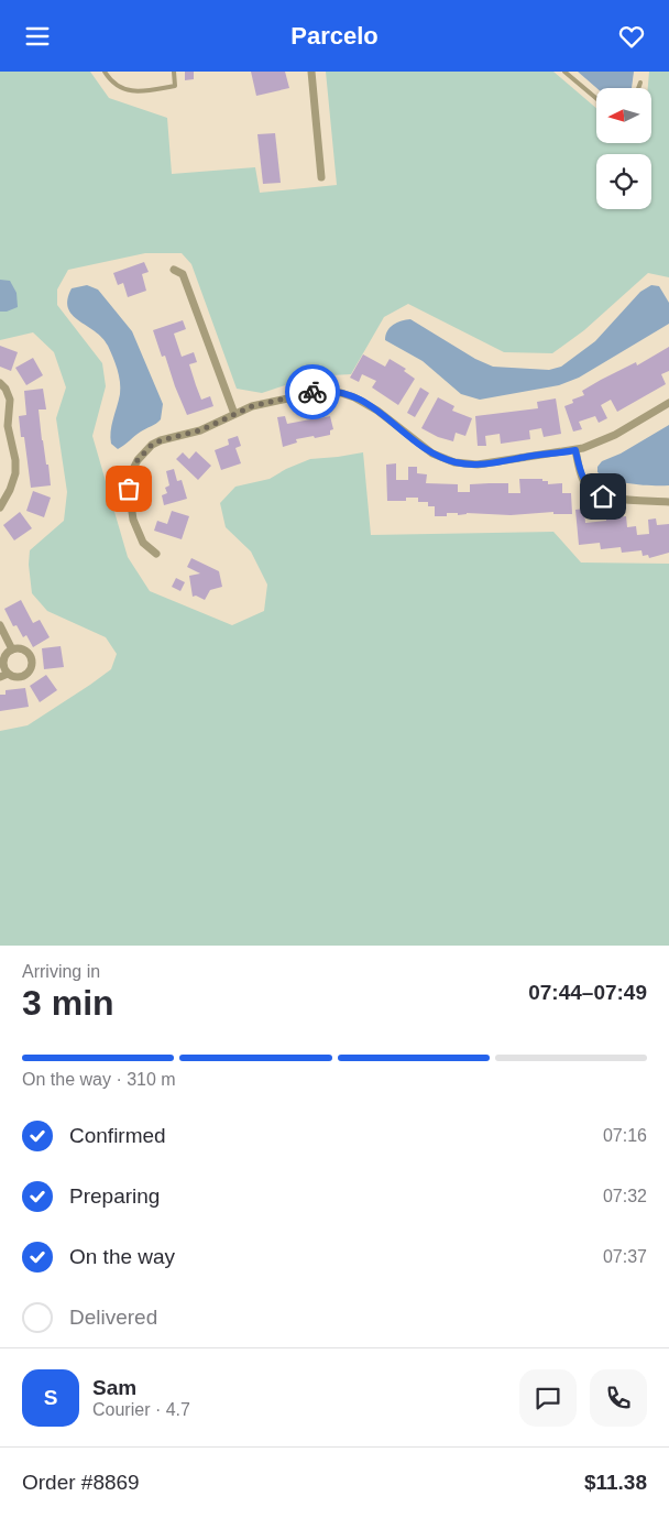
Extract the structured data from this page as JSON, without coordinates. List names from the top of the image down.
{
  "north": "left",
  "page": {
    "header": "Parcelo",
    "heading": ["3 min", "Arriving in", "07:44–07:49"],
    "panel": [
      "Sam",
      "Courier · 4.7",
      "Order #8869",
      "$11.38"
    ],
    "bar": "On the way · 310 m",
    "list": [
      ["Confirmed", "07:16"],
      ["Preparing", "07:32"],
      ["On the way", "07:37"],
      "Delivered"
    ],
    "round": "S"
  }
}
